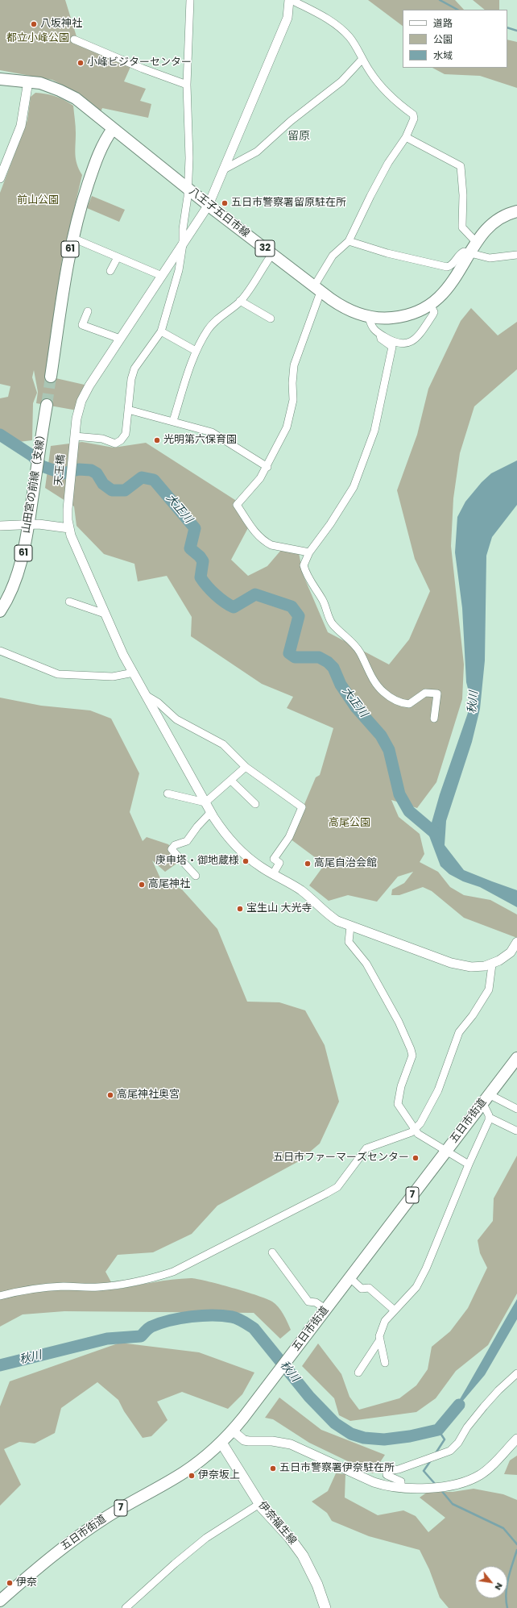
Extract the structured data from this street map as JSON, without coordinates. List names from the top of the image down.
{
  "streets": {
    "main road": [
      "八王子五日市線",
      "32",
      "61",
      "山田宮の前線（支線）",
      "五日市街道",
      "7",
      "伊奈福生線"
    ],
    "street": ["天王橋"]
  },
  "crossings": [
    ["八王子五日市線", "61"],
    ["八王子五日市線", "天王橋"],
    ["五日市街道", "伊奈福生線"]
  ],
  "districts": ["留原"],
  "water": ["大正川", "秋川"],
  "parks": ["都立小峰公園", "前山公園", "高尾公園"],
  "places": [
    "八坂神社",
    "小峰ビジターセンター",
    "五日市警察署留原駐在所",
    "光明第六保育園",
    "庚申塔・御地蔵様",
    "高尾自治会館",
    "高尾神社",
    "宝生山 大光寺",
    "高尾神社奥宮",
    "五日市ファーマーズセンター",
    "五日市警察署伊奈駐在所",
    "伊奈坂上",
    "伊奈"
  ],
  "legend": ["道路", "公園", "水域"],
  "north": "bottom right"
}
